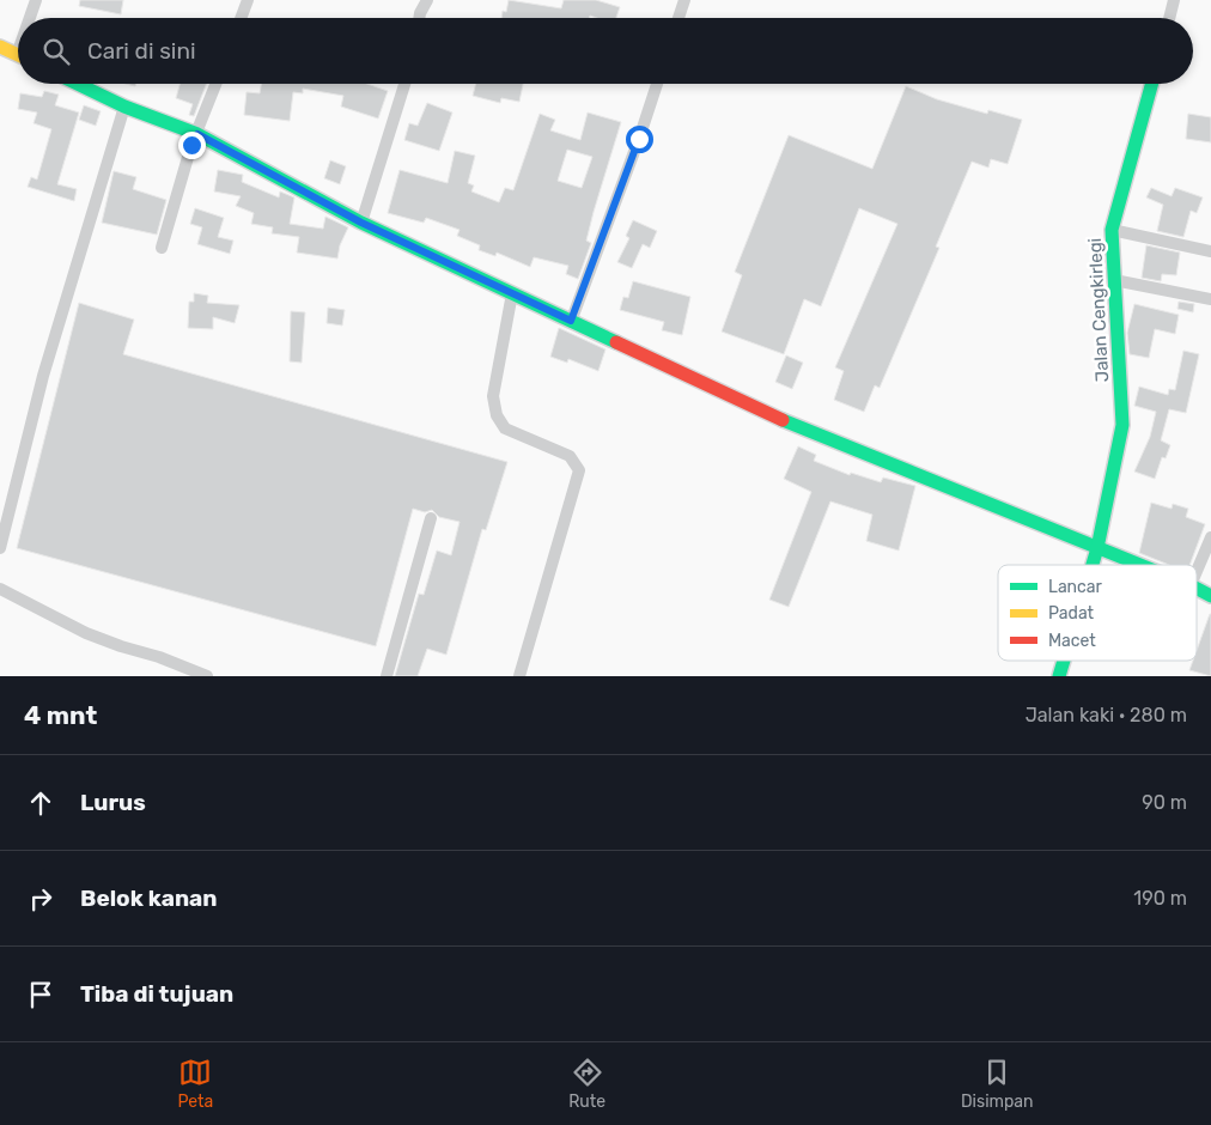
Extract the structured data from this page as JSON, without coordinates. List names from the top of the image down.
{
  "streets": {
    "street": ["Jalan Cengkirlegi"]
  },
  "legend": ["Lancar", "Padat", "Macet"],
  "page": {
    "search": "Cari di sini",
    "heading": ["4 mnt", "Jalan kaki · 280 m"],
    "list": [
      ["Lurus", "90 m"],
      ["Belok kanan", "190 m"],
      "Tiba di tujuan"
    ],
    "nav": ["Peta", "Rute", "Disimpan"]
  }
}
